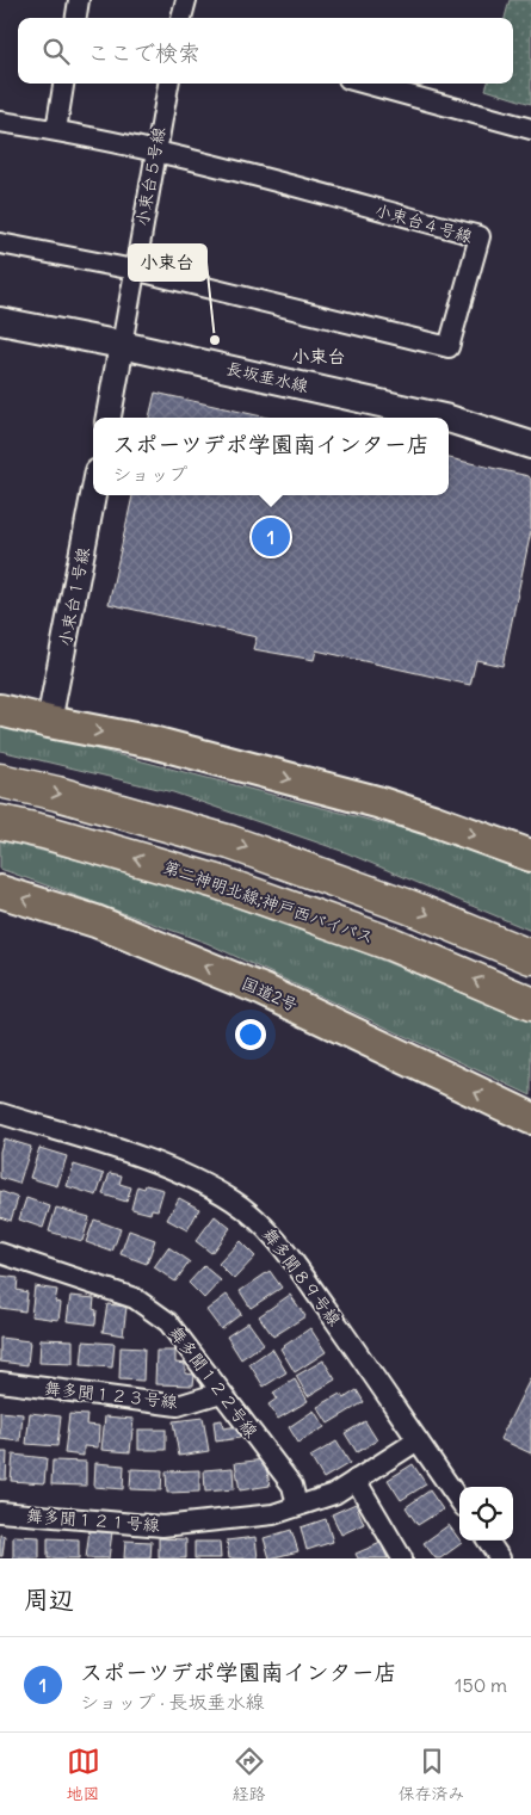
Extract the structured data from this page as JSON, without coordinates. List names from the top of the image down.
{
  "streets": {
    "highway": ["第二神明北線;神戸西バイパス", "国道2号"],
    "main road": ["長坂垂水線"],
    "street": [
      "小束台５号線",
      "小束台４号線",
      "小束台１号線",
      "舞多聞８９号線",
      "舞多聞１２２号線",
      "舞多聞１２３号線",
      "舞多聞１２１号線"
    ]
  },
  "crossings": [
    ["小束台５号線", "小束台４号線"],
    ["小束台５号線", "長坂垂水線"],
    ["舞多聞８９号線", "舞多聞１２１号線"],
    ["舞多聞１２２号線", "舞多聞１２３号線"],
    ["舞多聞１２２号線", "舞多聞１２１号線"]
  ],
  "districts": ["小束台"],
  "places": ["小束台"],
  "page": {
    "search": "ここで検索",
    "popup": ["スポーツデポ学園南インター店", "ショップ"],
    "pins": "1",
    "heading": "周辺",
    "list": [
      {
        "mark": "1",
        "name": "スポーツデポ学園南インター店",
        "note": "ショップ · 長坂垂水線",
        "value": "150 m"
      }
    ],
    "nav": ["地図", "経路", "保存済み"]
  }
}
